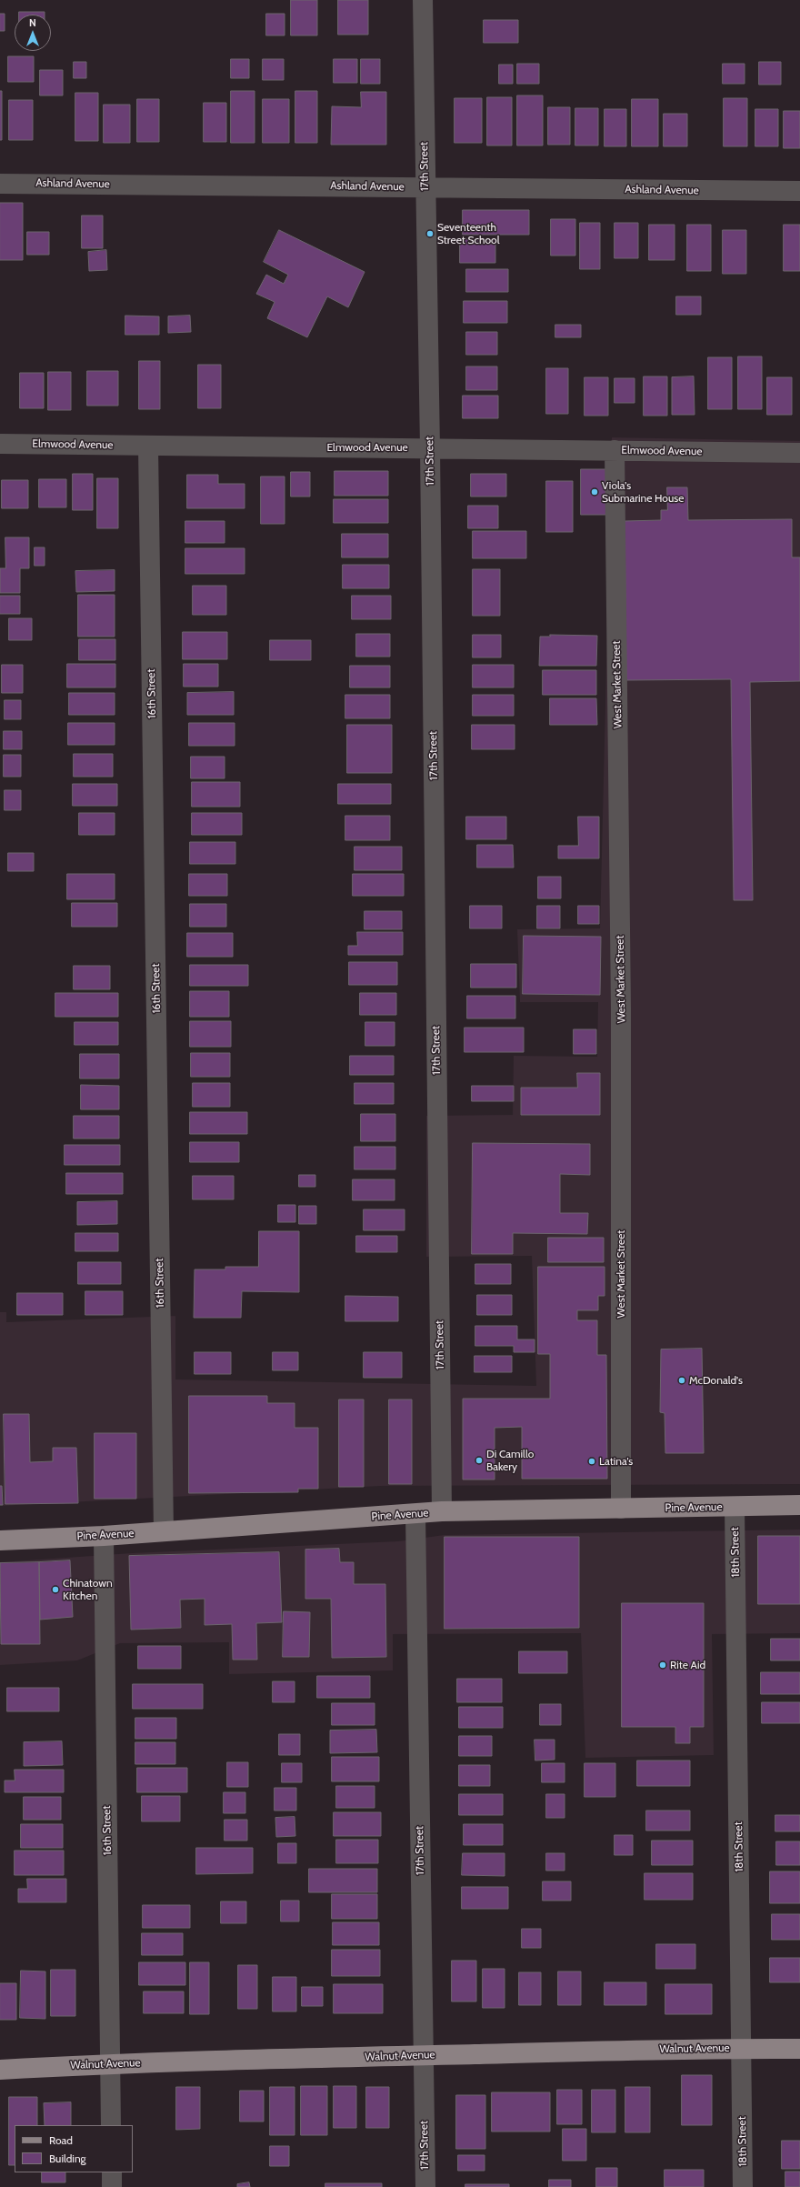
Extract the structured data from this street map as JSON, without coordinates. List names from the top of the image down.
{
  "streets": {
    "main road": ["Pine Avenue", "Walnut Avenue"],
    "street": [
      "17th Street",
      "Ashland Avenue",
      "Elmwood Avenue",
      "West Market Street",
      "16th Street",
      "18th Street"
    ]
  },
  "crossings": [
    ["17th Street", "Ashland Avenue"],
    ["17th Street", "Elmwood Avenue"],
    ["17th Street", "Pine Avenue"],
    ["17th Street", "Walnut Avenue"],
    ["Elmwood Avenue", "West Market Street"],
    ["Elmwood Avenue", "16th Street"],
    ["West Market Street", "Pine Avenue"],
    ["16th Street", "Pine Avenue"],
    ["16th Street", "Walnut Avenue"],
    ["Pine Avenue", "18th Street"],
    ["18th Street", "Walnut Avenue"]
  ],
  "places": [
    "Seventeenth Street School",
    "Viola's Submarine House",
    "McDonald's",
    "Di Camillo Bakery",
    "Latina's",
    "Chinatown Kitchen",
    "Rite Aid"
  ],
  "legend": ["Road", "Building"],
  "north": "top"
}
